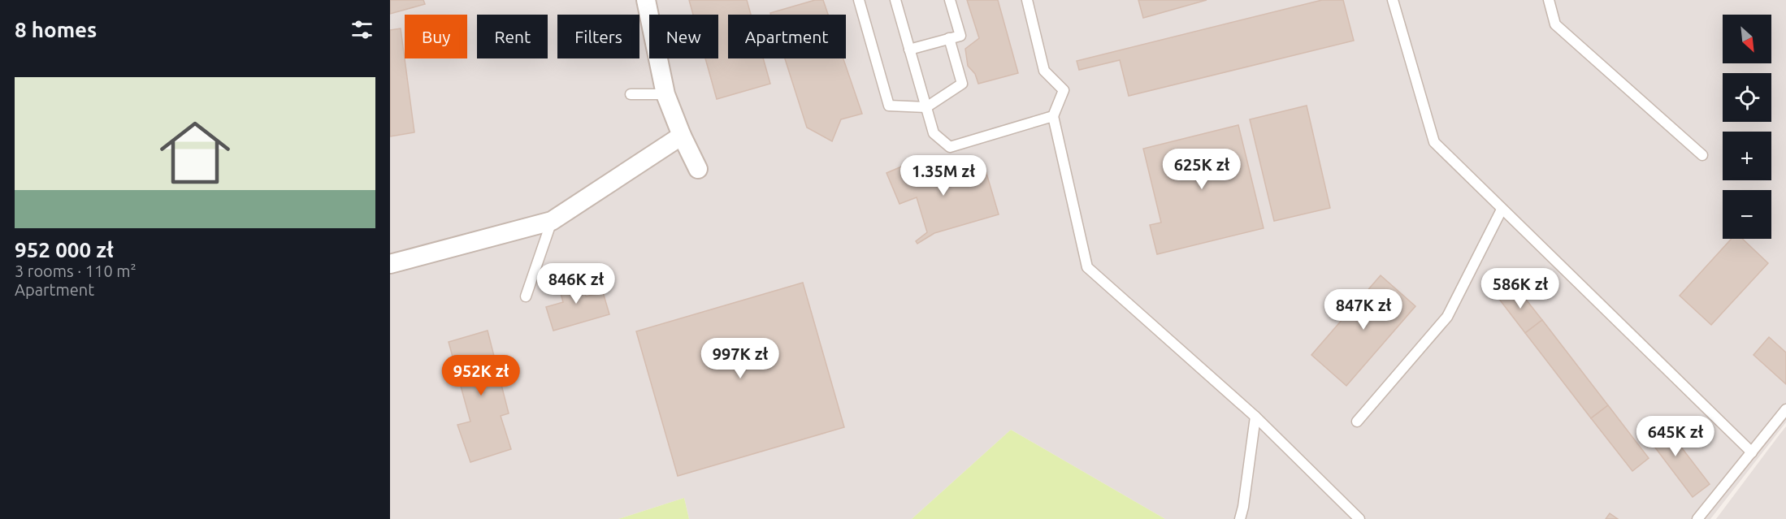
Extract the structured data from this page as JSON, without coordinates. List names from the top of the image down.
{
  "north": "bottom right",
  "page": {
    "heading": "8 homes",
    "map_buttons": ["+", "−"],
    "chip": [
      "Buy",
      "Rent",
      "Filters",
      "New",
      "Apartment"
    ],
    "list": [
      {
        "name": "952 000 zł",
        "note": "3 rooms · 110 m² · Apartment"
      }
    ],
    "price": [
      "625K zł",
      "1.35M zł",
      "846K zł",
      "586K zł",
      "847K zł",
      "997K zł",
      "952K zł",
      "645K zł"
    ]
  }
}
